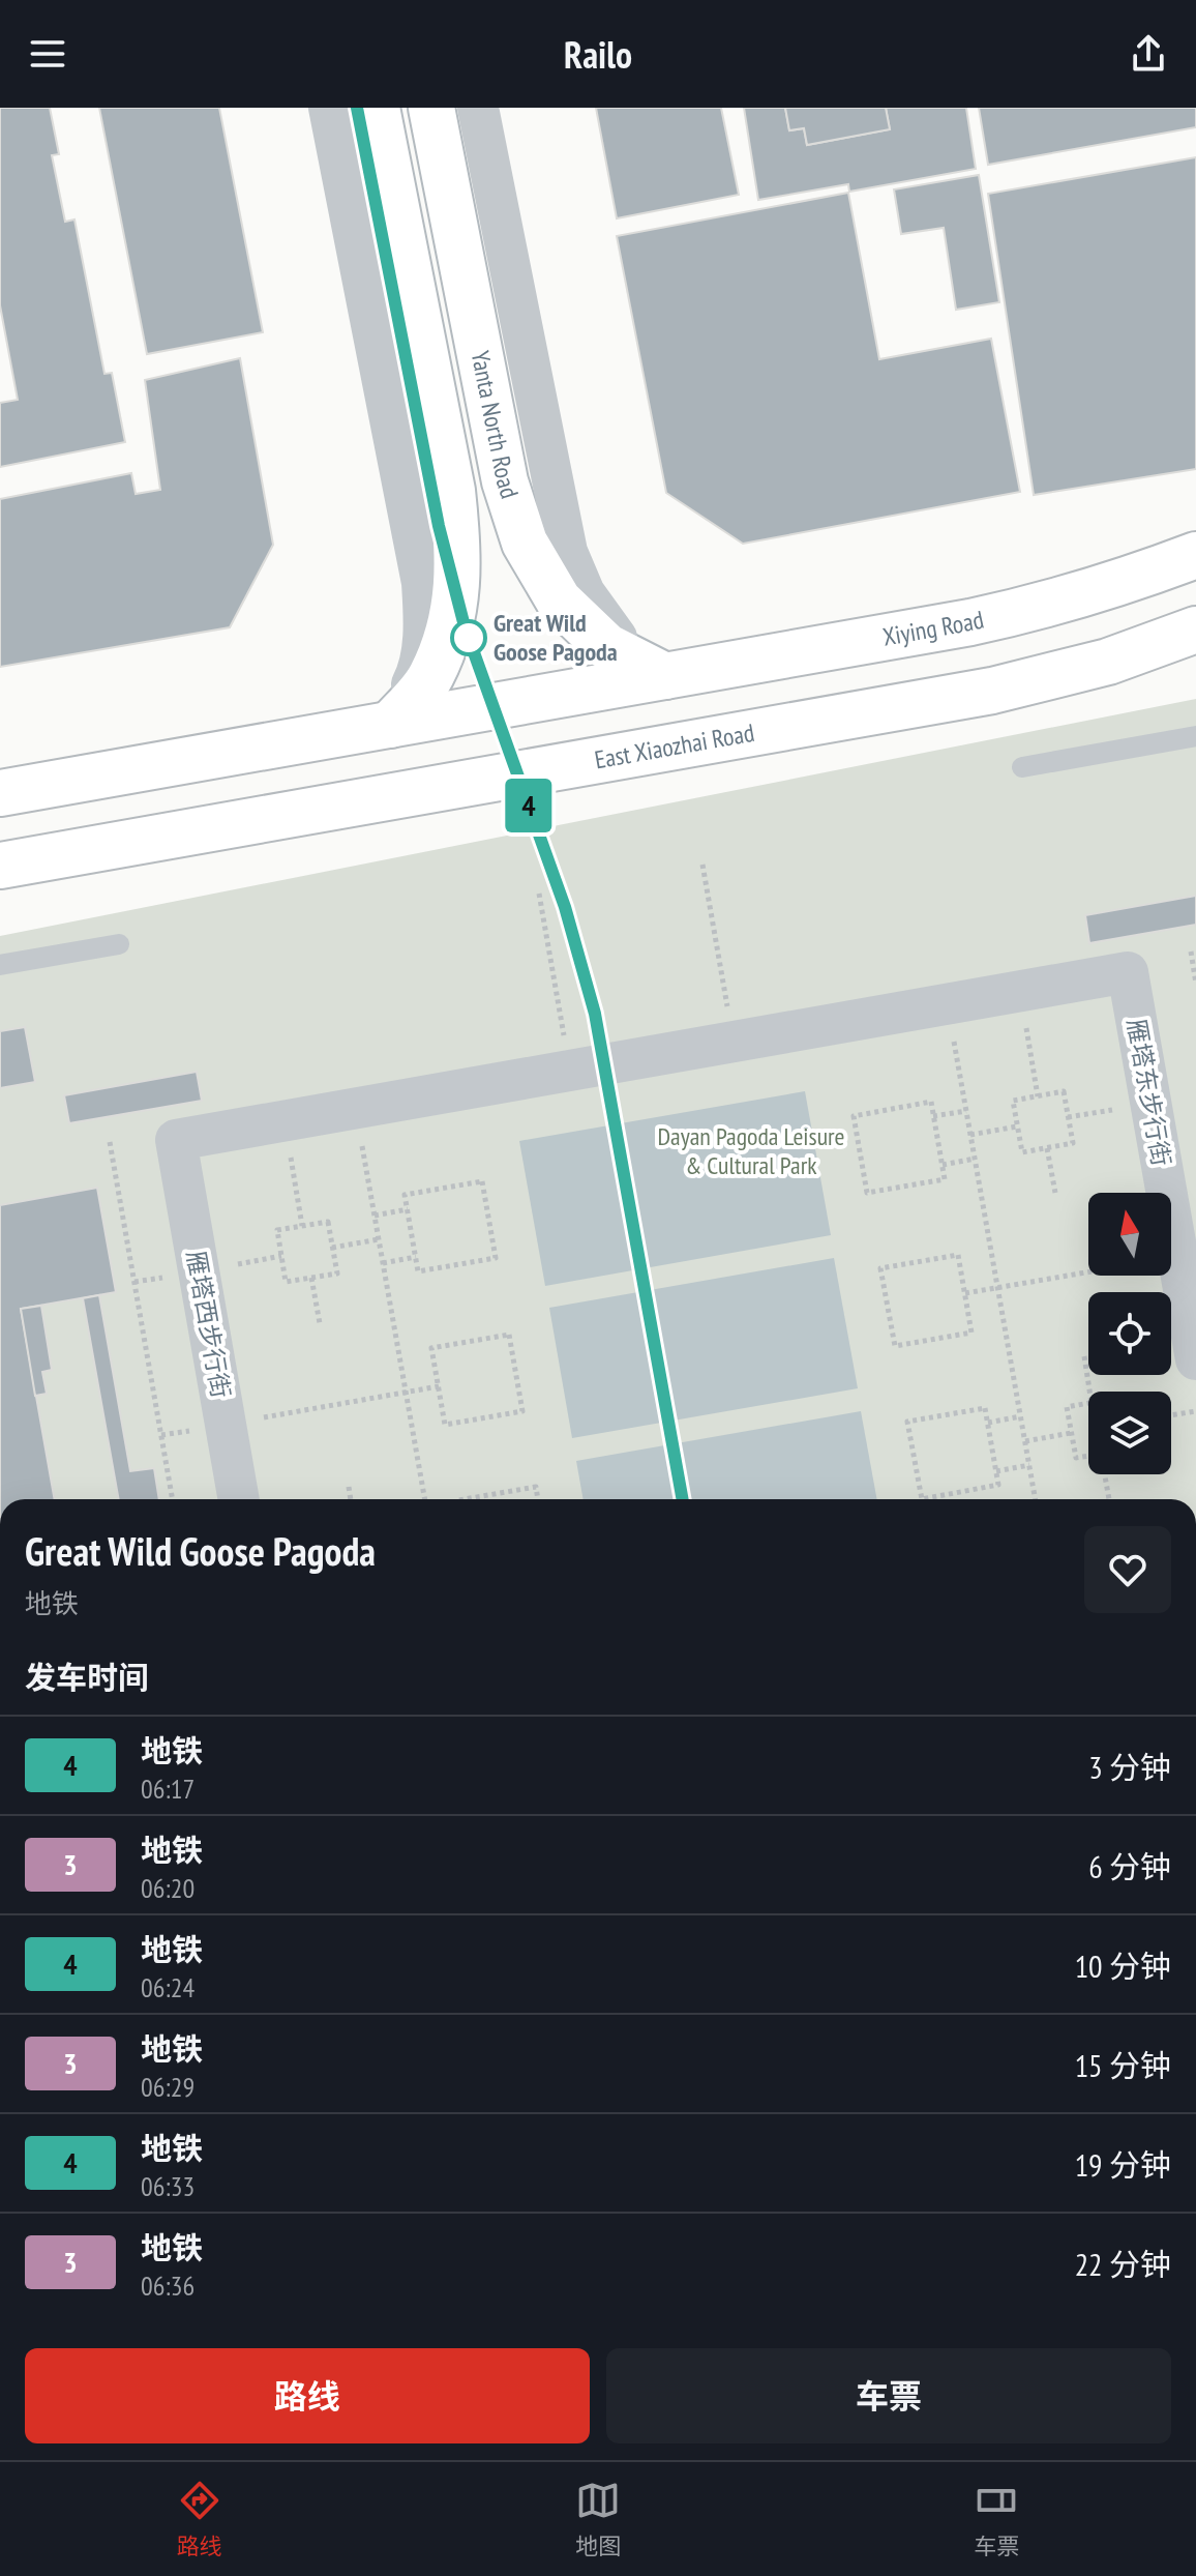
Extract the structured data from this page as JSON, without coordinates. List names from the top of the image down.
{
  "streets": {
    "main road": ["Yanta North Road", "Xiying Road", "East Xiaozhai Road"],
    "street": ["雁塔东步行街", "雁塔西步行街"]
  },
  "crossings": [
    ["Yanta North Road", "Xiying Road"]
  ],
  "parks": ["Dayan Pagoda Leisure & Cultural Park"],
  "places": ["Great Wild Goose Pagoda"],
  "lines": ["metro line 4"],
  "north": "top",
  "page": {
    "header": "Railo",
    "on_map": "4",
    "heading": [
      ["Great Wild Goose Pagoda", "地铁"],
      "发车时间"
    ],
    "list": [
      {
        "mark": "4",
        "name": "地铁",
        "note": "06:17",
        "value": "3 分钟"
      },
      {
        "mark": "3",
        "name": "地铁",
        "note": "06:20",
        "value": "6 分钟"
      },
      {
        "mark": "4",
        "name": "地铁",
        "note": "06:24",
        "value": "10 分钟"
      },
      {
        "mark": "3",
        "name": "地铁",
        "note": "06:29",
        "value": "15 分钟"
      },
      {
        "mark": "4",
        "name": "地铁",
        "note": "06:33",
        "value": "19 分钟"
      },
      {
        "mark": "3",
        "name": "地铁",
        "note": "06:36",
        "value": "22 分钟"
      }
    ],
    "buttons": ["路线", "车票"],
    "tabs": ["路线", "地图", "车票"]
  }
}
